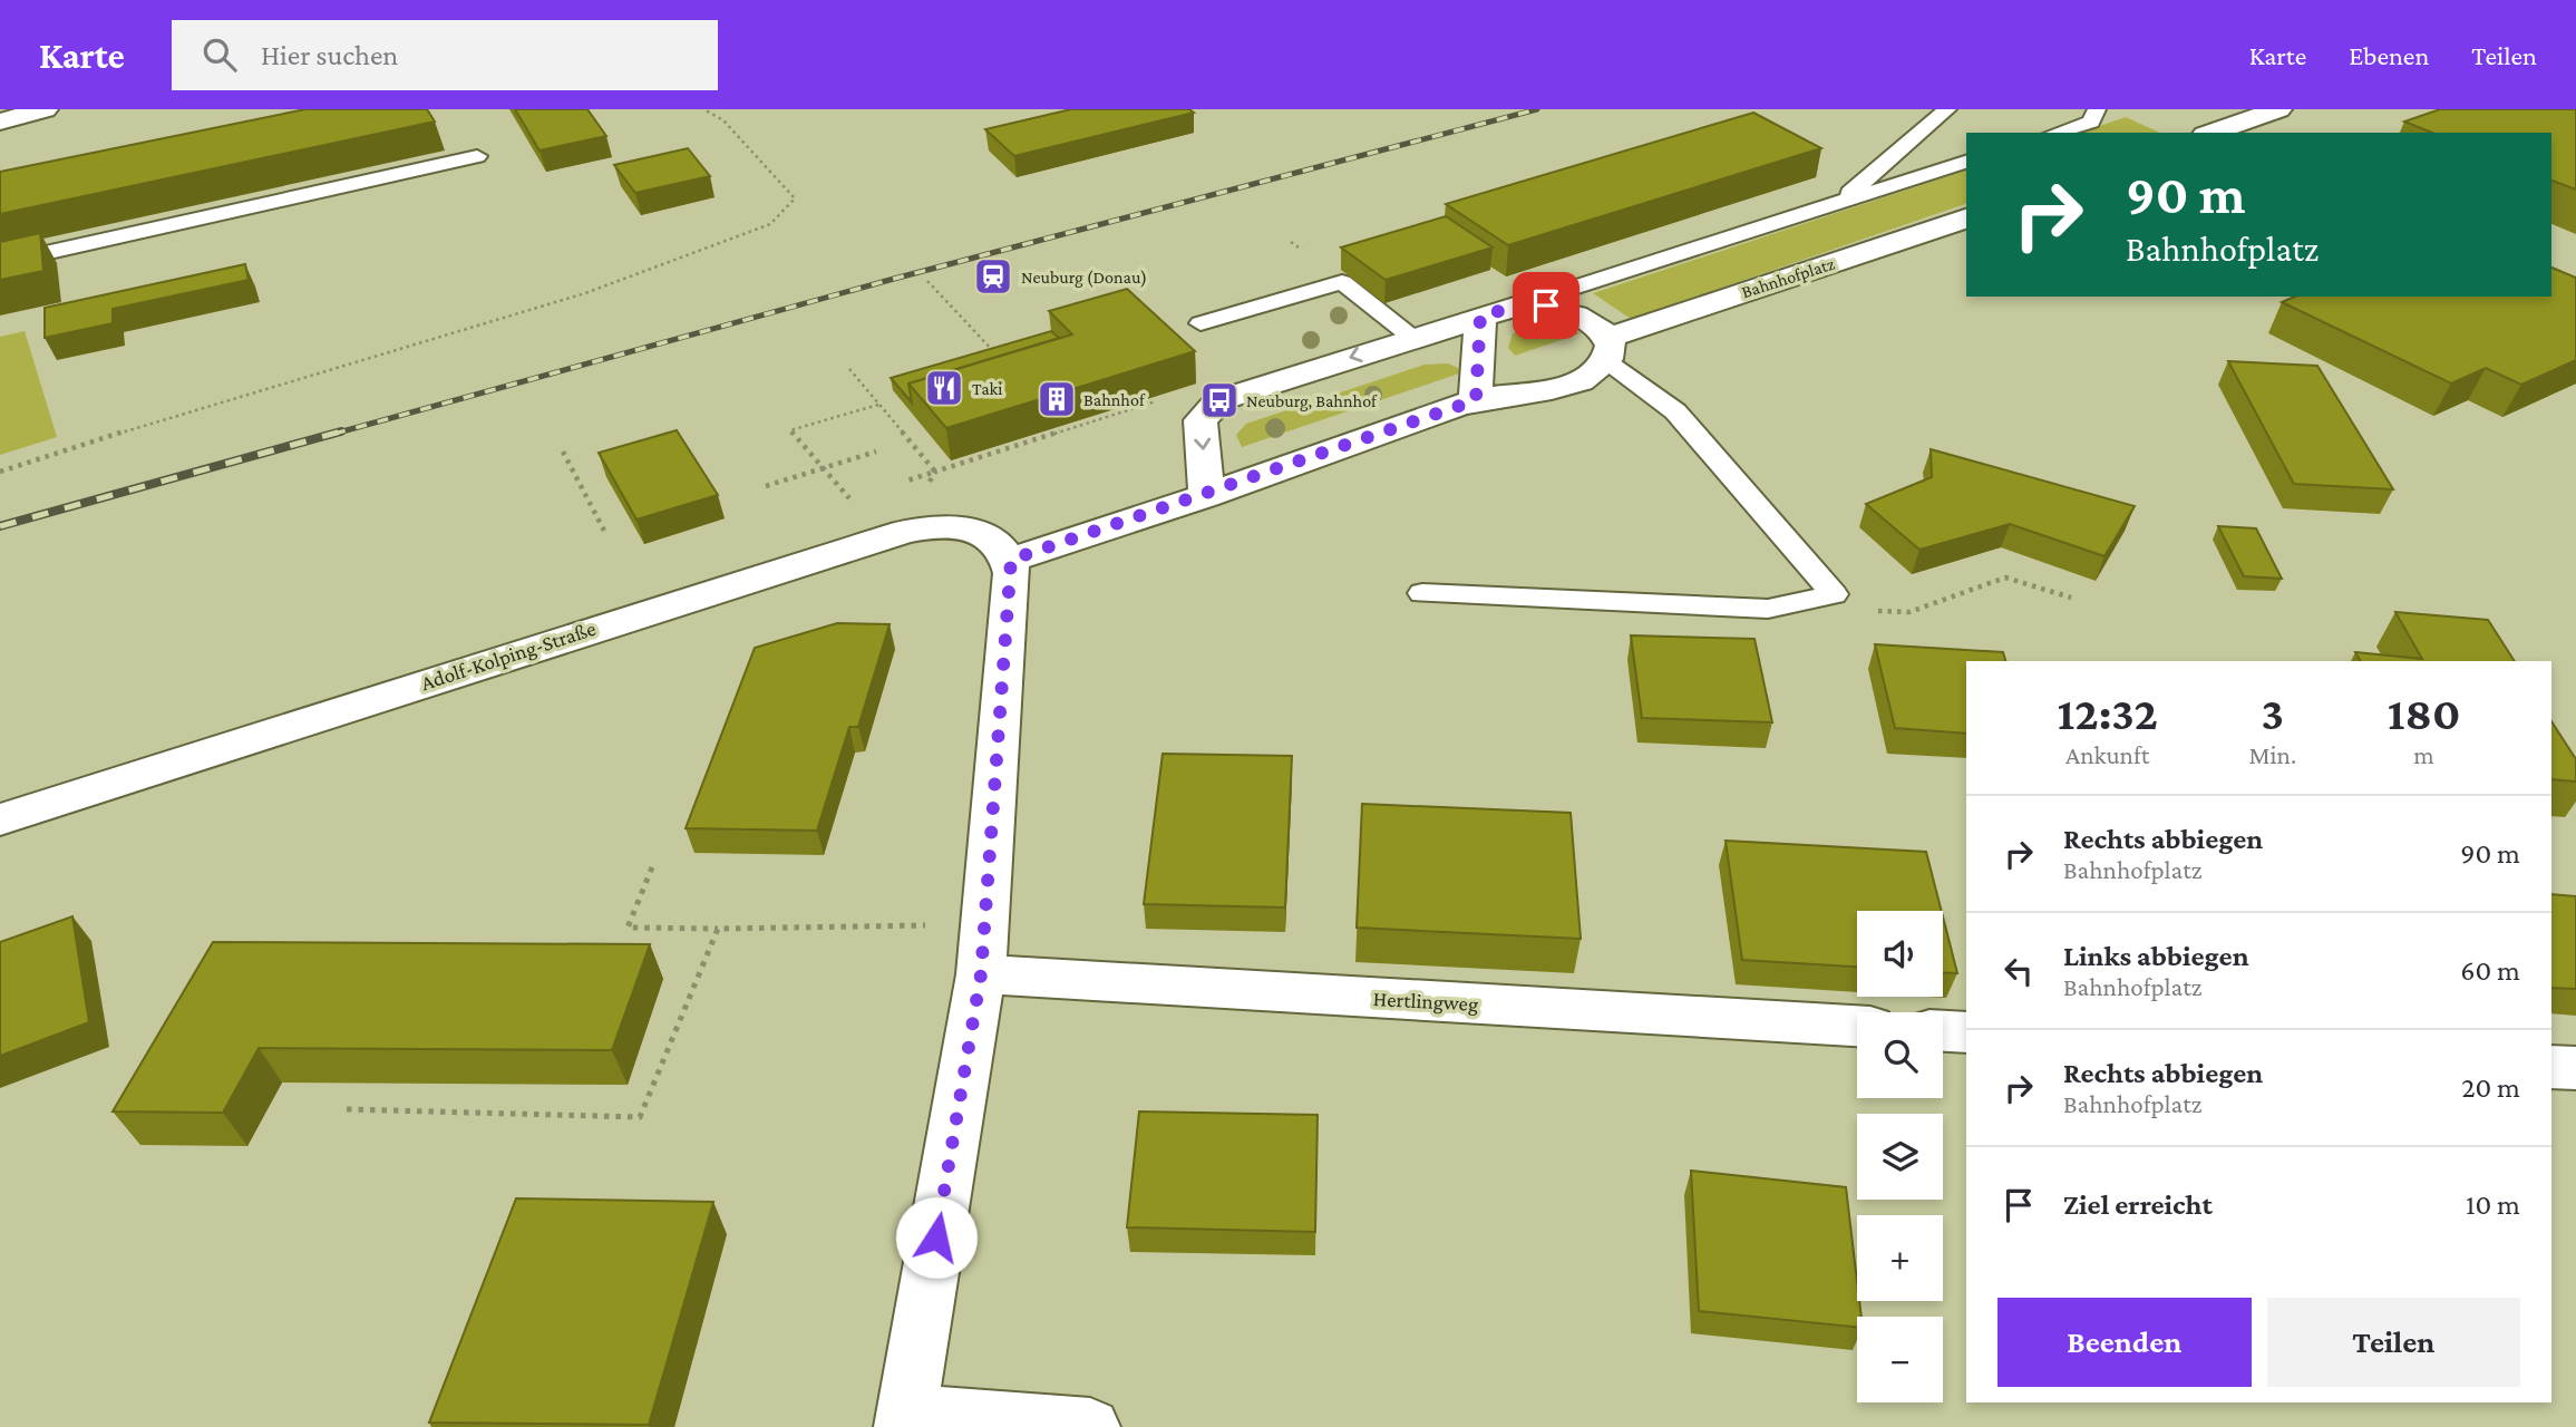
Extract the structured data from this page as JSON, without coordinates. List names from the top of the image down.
{
  "streets": {
    "street": ["Bahnhofplatz", "Adolf-Kolping-Straße", "Hertlingweg"]
  },
  "crossings": [
    ["Bahnhofplatz", "Adolf-Kolping-Straße"]
  ],
  "places": {
    "station": ["Neuburg (Donau)"],
    "restaurant": ["Taki"],
    "building": ["Bahnhof"],
    "bus stop": ["Neuburg, Bahnhof"]
  },
  "page": {
    "header": "Karte",
    "search": "Hier suchen",
    "nav": ["Karte", "Ebenen", "Teilen"],
    "turn": ["90 m", "Bahnhofplatz"],
    "eta": [
      "12:32",
      "Ankunft",
      "3",
      "Min.",
      "180",
      "m"
    ],
    "list": [
      {
        "name": "Rechts abbiegen",
        "note": "Bahnhofplatz",
        "value": "90 m"
      },
      {
        "name": "Links abbiegen",
        "note": "Bahnhofplatz",
        "value": "60 m"
      },
      {
        "name": "Rechts abbiegen",
        "note": "Bahnhofplatz",
        "value": "20 m"
      },
      {
        "name": "Ziel erreicht",
        "value": "10 m"
      }
    ],
    "map_buttons": ["+", "−"],
    "buttons": ["Beenden", "Teilen"]
  }
}
